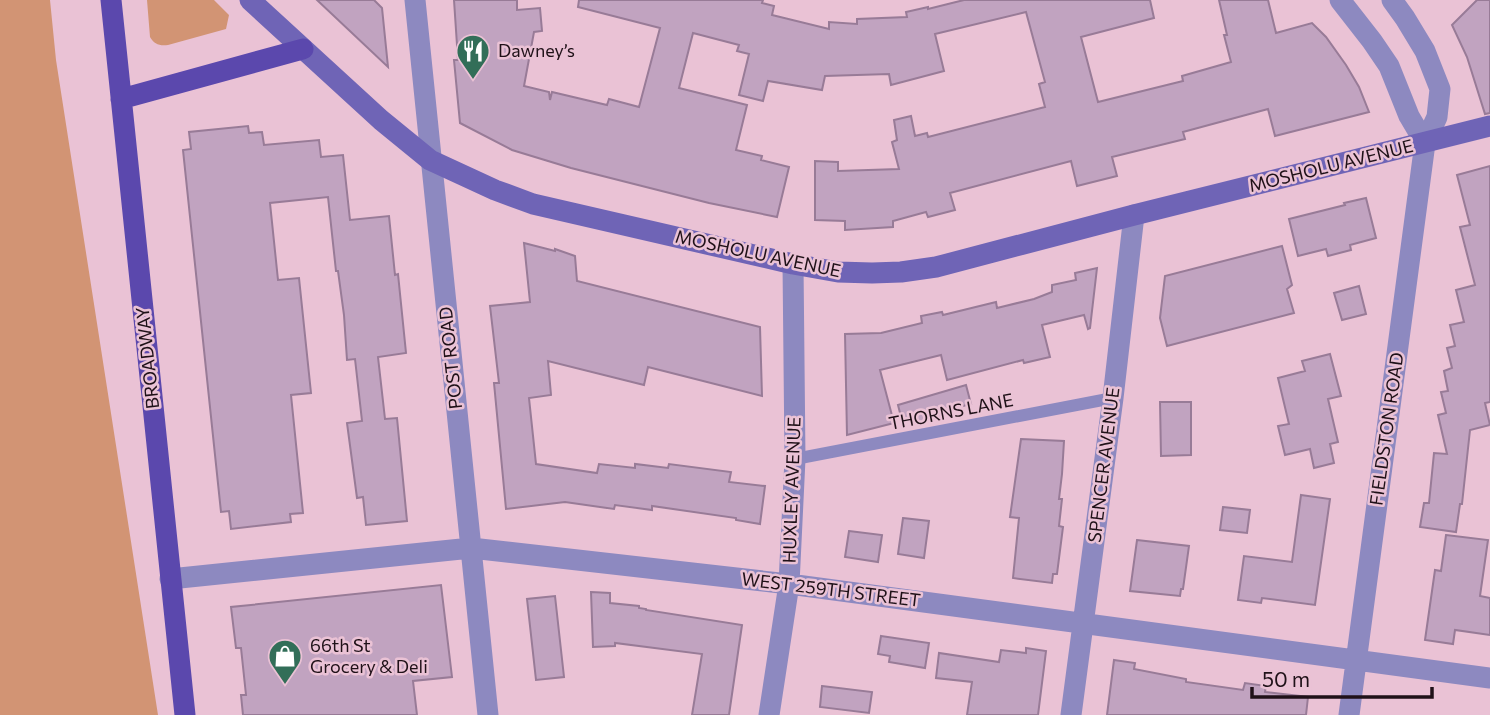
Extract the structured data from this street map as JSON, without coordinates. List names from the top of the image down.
{
  "streets": {
    "main road": ["BROADWAY"],
    "street": [
      "MOSHOLU AVENUE",
      "POST ROAD",
      "FIELDSTON ROAD",
      "SPENCER AVENUE",
      "HUXLEY AVENUE",
      "WEST 259TH STREET"
    ],
    "lane": ["THORNS LANE"]
  },
  "crossings": [
    ["MOSHOLU AVENUE", "POST ROAD"],
    ["MOSHOLU AVENUE", "FIELDSTON ROAD"],
    ["MOSHOLU AVENUE", "SPENCER AVENUE"],
    ["MOSHOLU AVENUE", "HUXLEY AVENUE"],
    ["BROADWAY", "WEST 259TH STREET"],
    ["POST ROAD", "WEST 259TH STREET"],
    ["THORNS LANE", "SPENCER AVENUE"],
    ["THORNS LANE", "HUXLEY AVENUE"],
    ["FIELDSTON ROAD", "WEST 259TH STREET"],
    ["SPENCER AVENUE", "WEST 259TH STREET"],
    ["HUXLEY AVENUE", "WEST 259TH STREET"]
  ],
  "places": {
    "restaurant": ["Dawney’s"],
    "shop": ["66th St Grocery & Deli"]
  },
  "scale_bar": "50 m"
}
